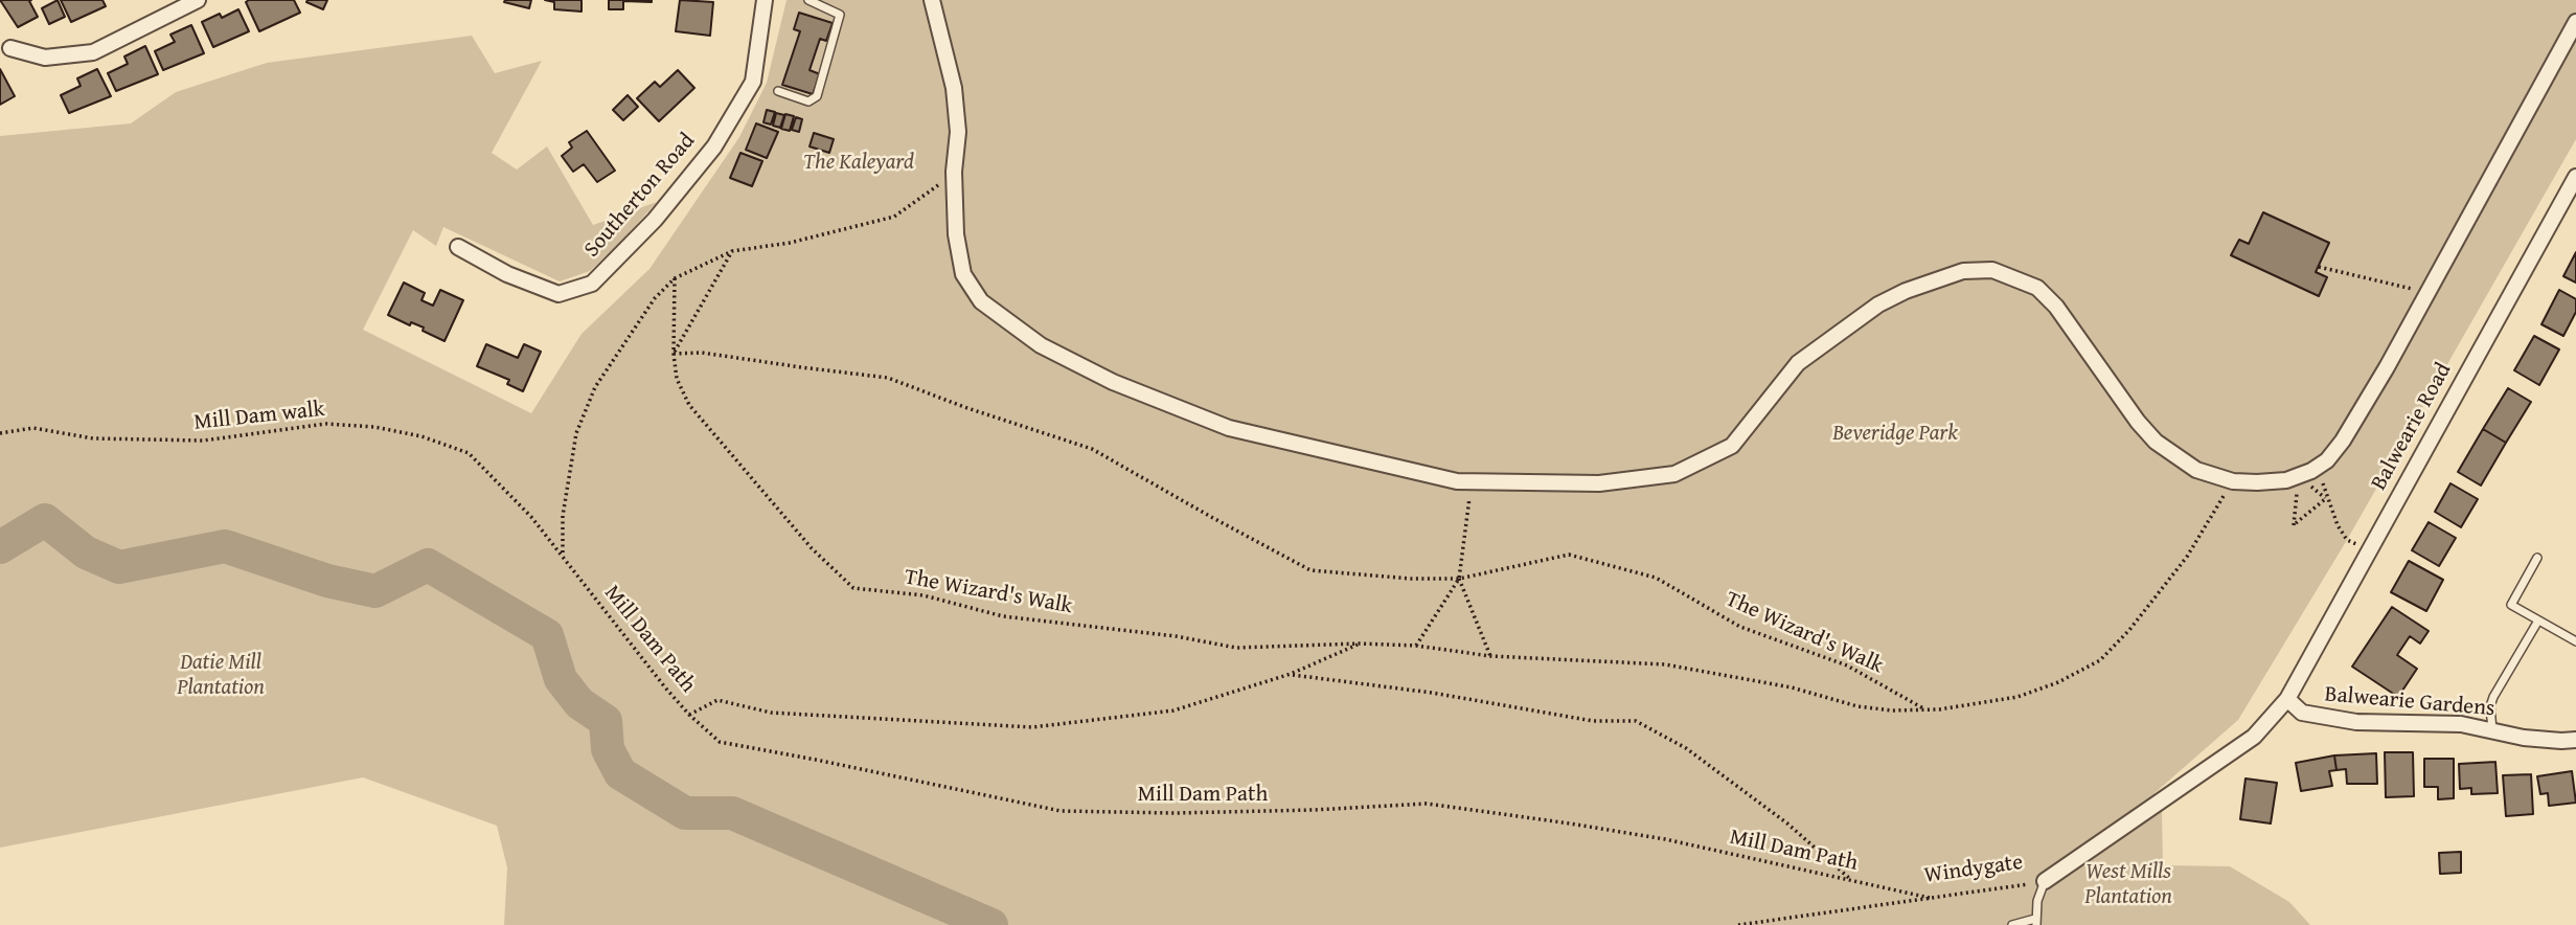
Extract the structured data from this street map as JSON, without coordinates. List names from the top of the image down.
{
  "streets": {
    "street": [
      "Southerton Road",
      "Balwearie Road",
      "Balwearie Gardens",
      "Windygate"
    ],
    "path": ["Mill Dam walk", "The Wizard's Walk", "Mill Dam Path"]
  },
  "crossings": [
    ["Mill Dam walk", "Mill Dam Path"],
    ["Balwearie Road", "Balwearie Gardens"],
    ["Balwearie Road", "Windygate"],
    ["Mill Dam Path", "Windygate"],
    ["Balwearie Gardens", "Windygate"]
  ],
  "parks": [
    "The Kaleyard",
    "Beveridge Park",
    "Datie Mill Plantation",
    "West Mills Plantation"
  ]
}
